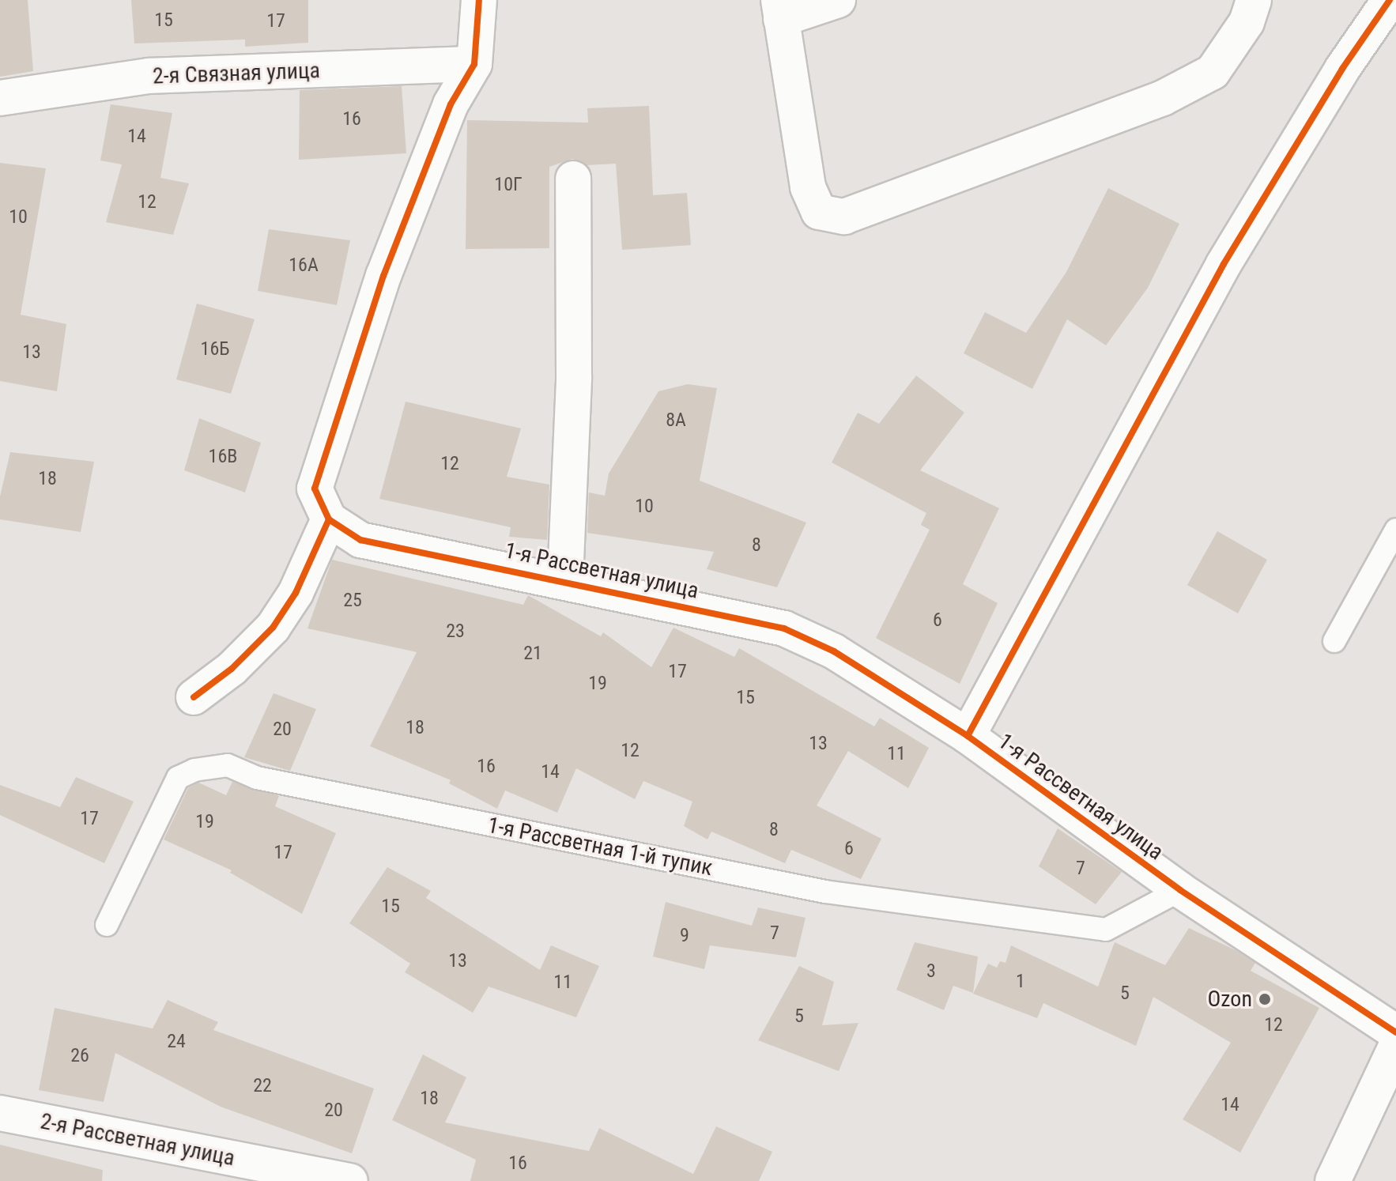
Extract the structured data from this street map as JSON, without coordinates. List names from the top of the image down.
{
  "streets": {
    "street": ["2-я Связная улица", "1-я Рассветная улица", "2-я Рассветная улица"],
    "lane": ["1-я Рассветная 1-й тупик"]
  },
  "crossings": [
    ["1-я Рассветная улица", "1-я Рассветная 1-й тупик"]
  ],
  "places": ["Ozon"],
  "house_numbers": [
    "15",
    "17",
    "16",
    "14",
    "10Г",
    "12",
    "10",
    "16А",
    "16Б",
    "13",
    "8А",
    "16В",
    "12",
    "18",
    "10",
    "8",
    "25",
    "6",
    "23",
    "21",
    "17",
    "19",
    "15",
    "18",
    "20",
    "13",
    "12",
    "11",
    "16",
    "14",
    "17",
    "19",
    "8",
    "6",
    "17",
    "7",
    "15",
    "7",
    "9",
    "13",
    "3",
    "1",
    "11",
    "5",
    "5",
    "12",
    "24",
    "26",
    "22",
    "18",
    "14",
    "20",
    "16"
  ]
}
